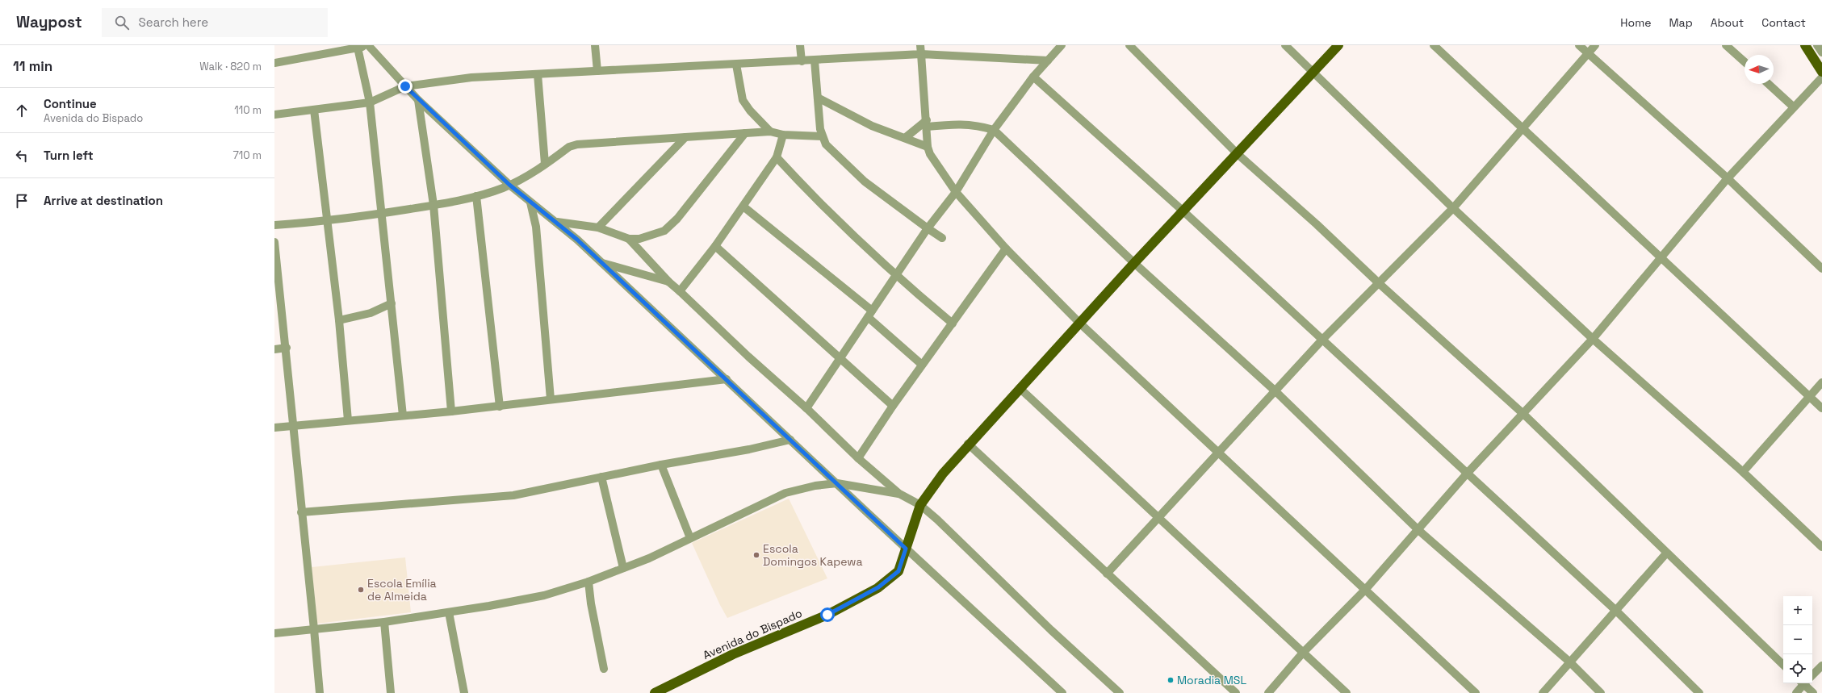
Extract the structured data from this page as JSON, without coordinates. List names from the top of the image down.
{
  "streets": {
    "main road": ["Avenida do Bispado"]
  },
  "places": ["Escola Domingos Kapewa", "Escola Emília de Almeida", "Moradia MSL"],
  "north": "left",
  "page": {
    "header": "Waypost",
    "search": "Search here",
    "nav": [
      "Home",
      "Map",
      "About",
      "Contact"
    ],
    "heading": ["11 min", "Walk · 820 m"],
    "list": [
      ["Continue", "Avenida do Bispado", "110 m"],
      ["Turn left", "710 m"],
      "Arrive at destination"
    ],
    "map_buttons": ["+", "−"]
  }
}
